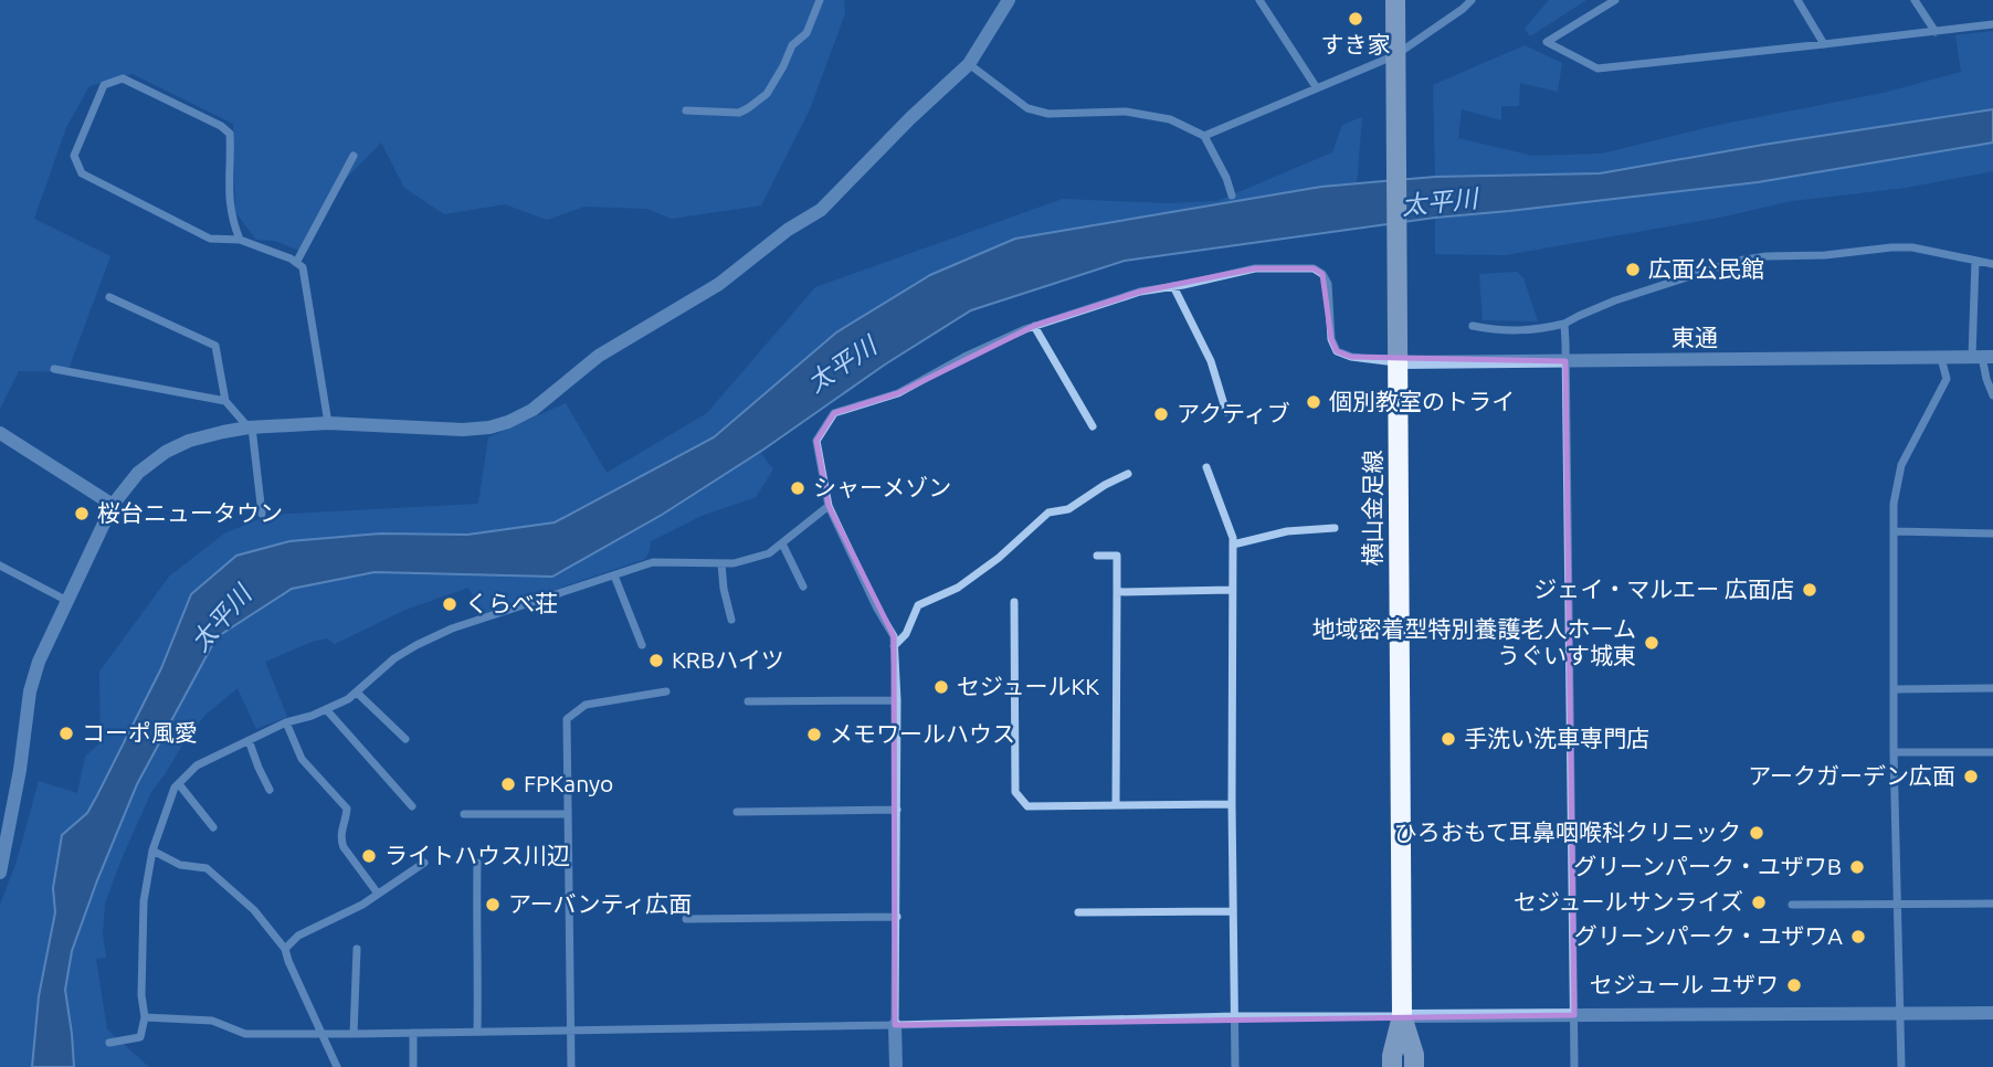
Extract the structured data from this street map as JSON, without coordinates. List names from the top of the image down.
{
  "streets": {
    "main road": ["横山金足線"],
    "street": ["東通"]
  },
  "crossings": [
    ["東通", "横山金足線"]
  ],
  "water": ["太平川"],
  "places": [
    "すき家",
    "広面公民館",
    "個別教室のトライ",
    "アクティブ",
    "シャーメゾン",
    "桜台ニュータウン",
    "ジェイ・マルエー 広面店",
    "くらべ荘",
    "地域密着型特別養護老人ホーム うぐいす城東",
    "KRBハイツ",
    "セジュールKK",
    "コーポ風愛",
    "メモワールハウス",
    "手洗い洗車専門店",
    "アークガーデン広面",
    "FPKanyo",
    "ひろおもて耳鼻咽喉科クリニック",
    "ライトハウス川辺",
    "グリーンパーク・ユザワB",
    "セジュールサンライズ",
    "アーバンティ広面",
    "グリーンパーク・ユザワA",
    "セジュール ユザワ"
  ]
}
